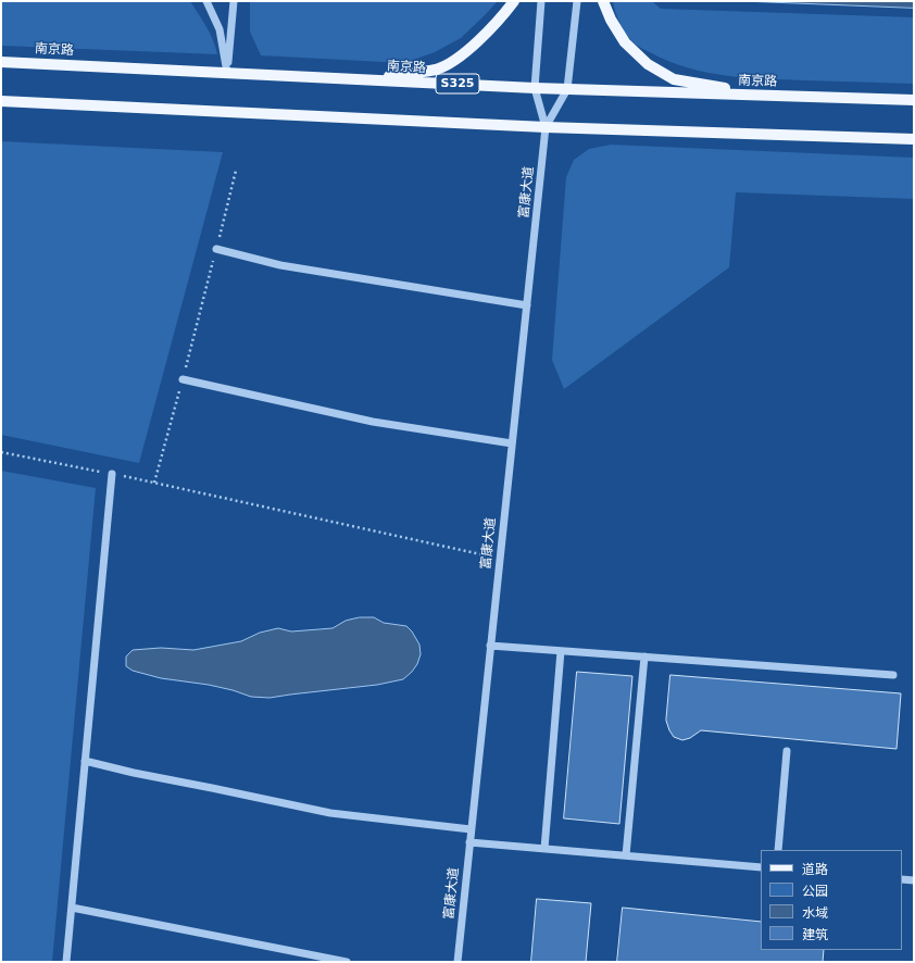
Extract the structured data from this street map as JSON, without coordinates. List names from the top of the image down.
{
  "streets": {
    "main road": ["南京路", "S325"],
    "street": ["富康大道"]
  },
  "crossings": [
    ["南京路", "富康大道"]
  ],
  "legend": [
    "道路",
    "公园",
    "水域",
    "建筑"
  ]
}
